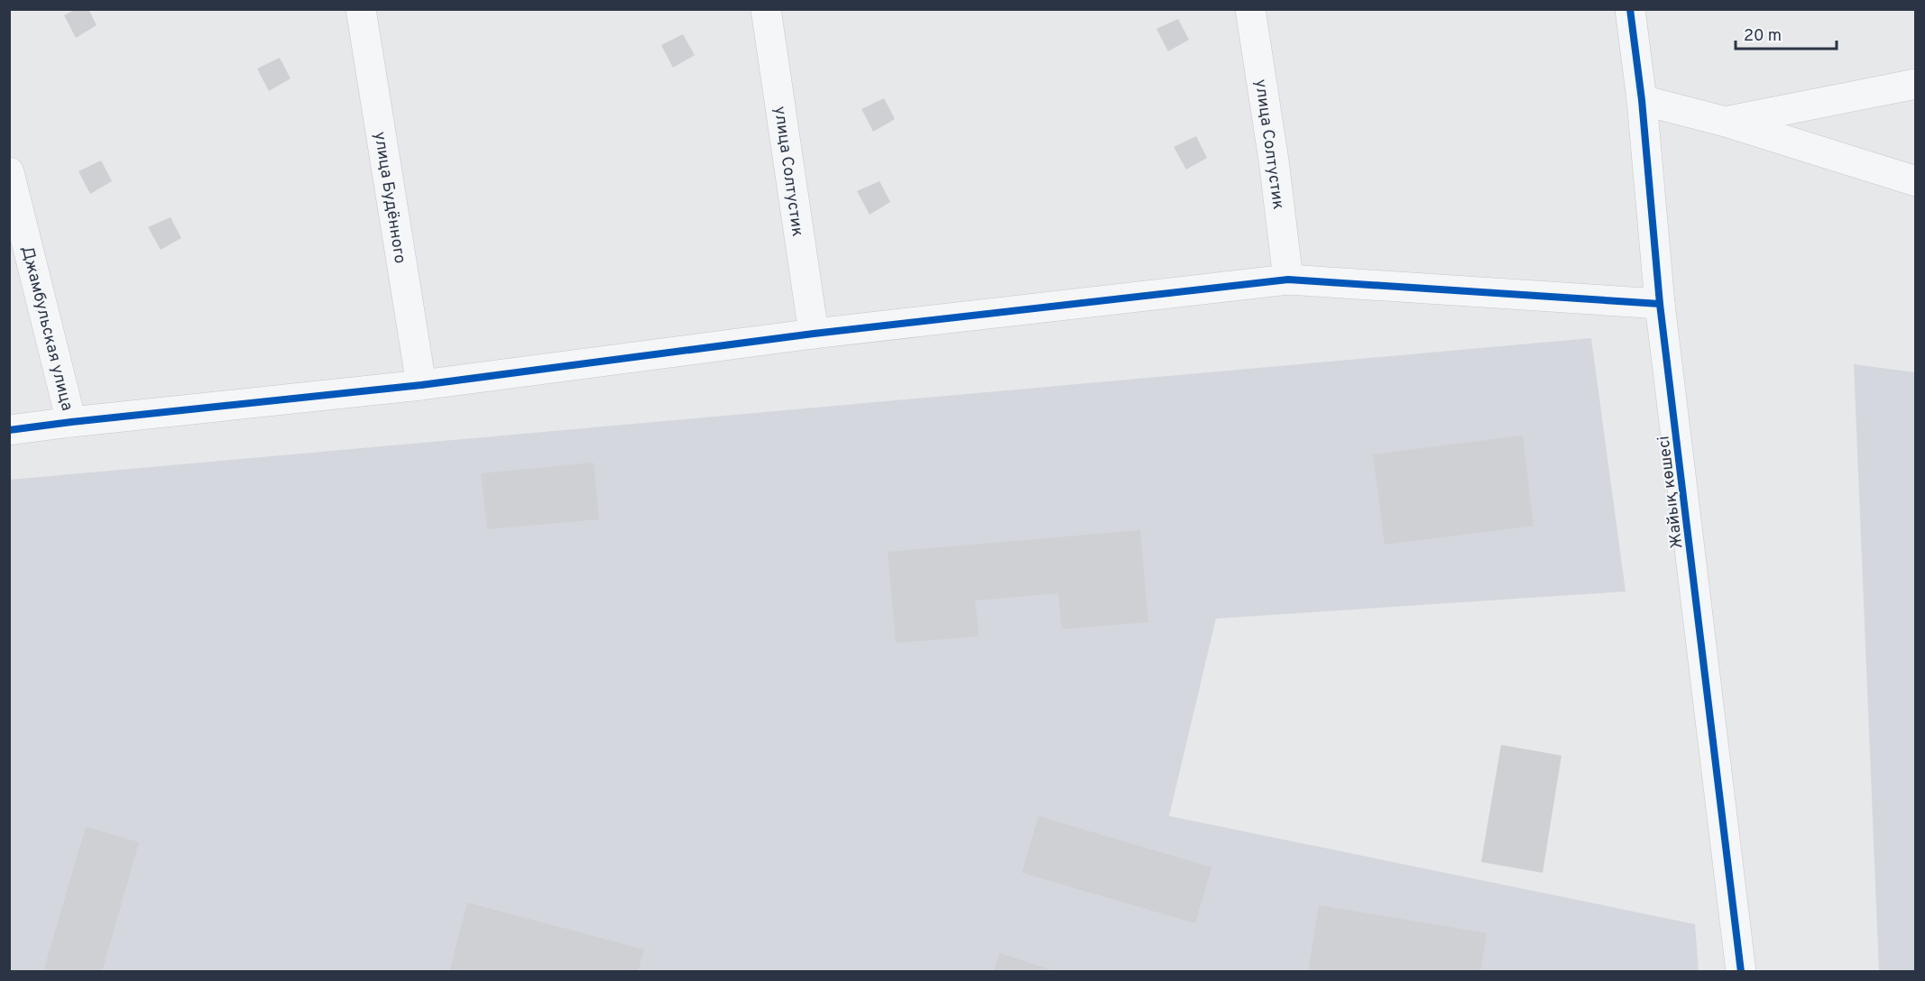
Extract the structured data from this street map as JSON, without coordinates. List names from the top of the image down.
{
  "streets": {
    "street": [
      "улица Солтустик",
      "улица Будённого",
      "Джамбульская улица",
      "Жайық көшесі"
    ]
  },
  "scale_bar": "20 m"
}
